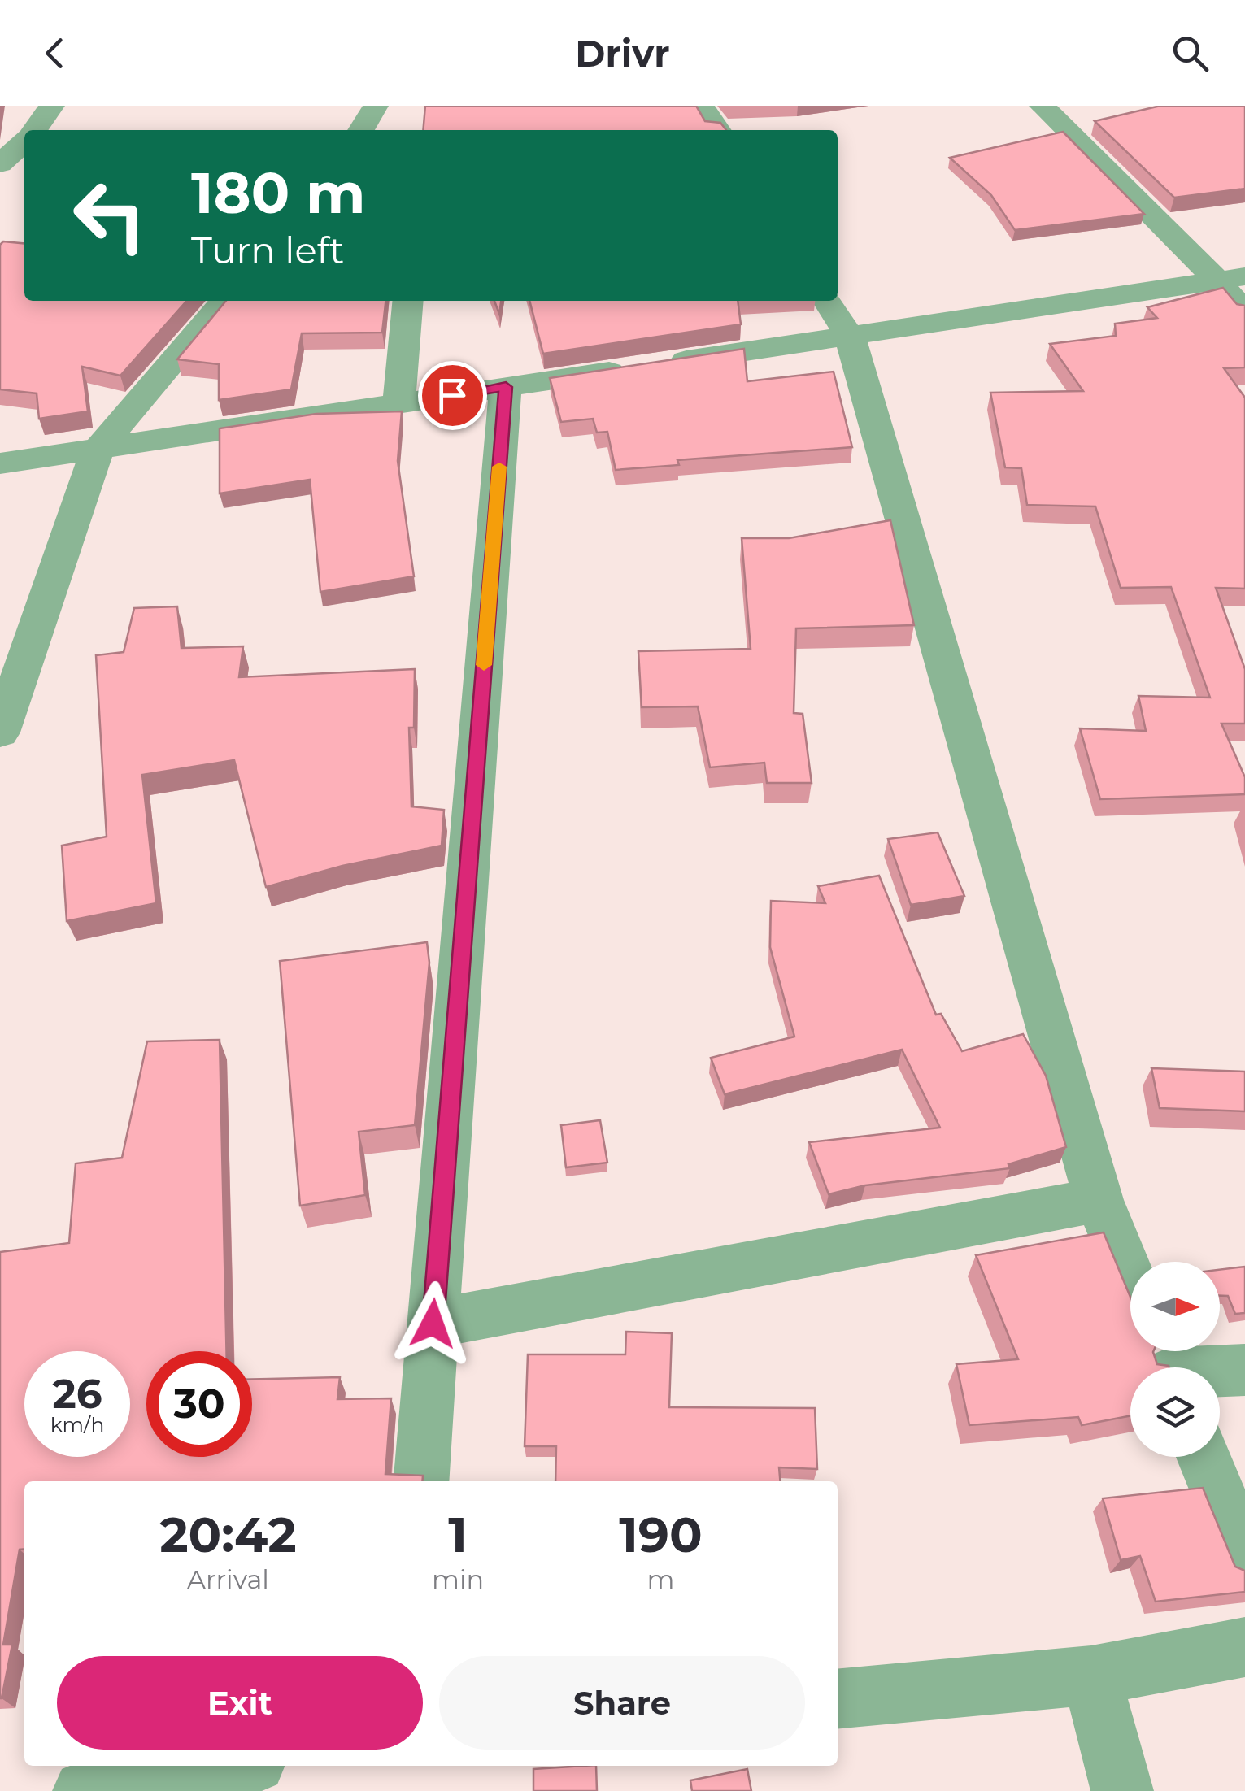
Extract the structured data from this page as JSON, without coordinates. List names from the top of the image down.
{
  "north": "right",
  "page": {
    "header": "Drivr",
    "turn": ["180 m", "Turn left"],
    "speed": "26 km/h",
    "limit": "30",
    "eta": [
      "20:42",
      "Arrival",
      "1",
      "min",
      "190",
      "m"
    ],
    "buttons": ["Exit", "Share"]
  }
}
